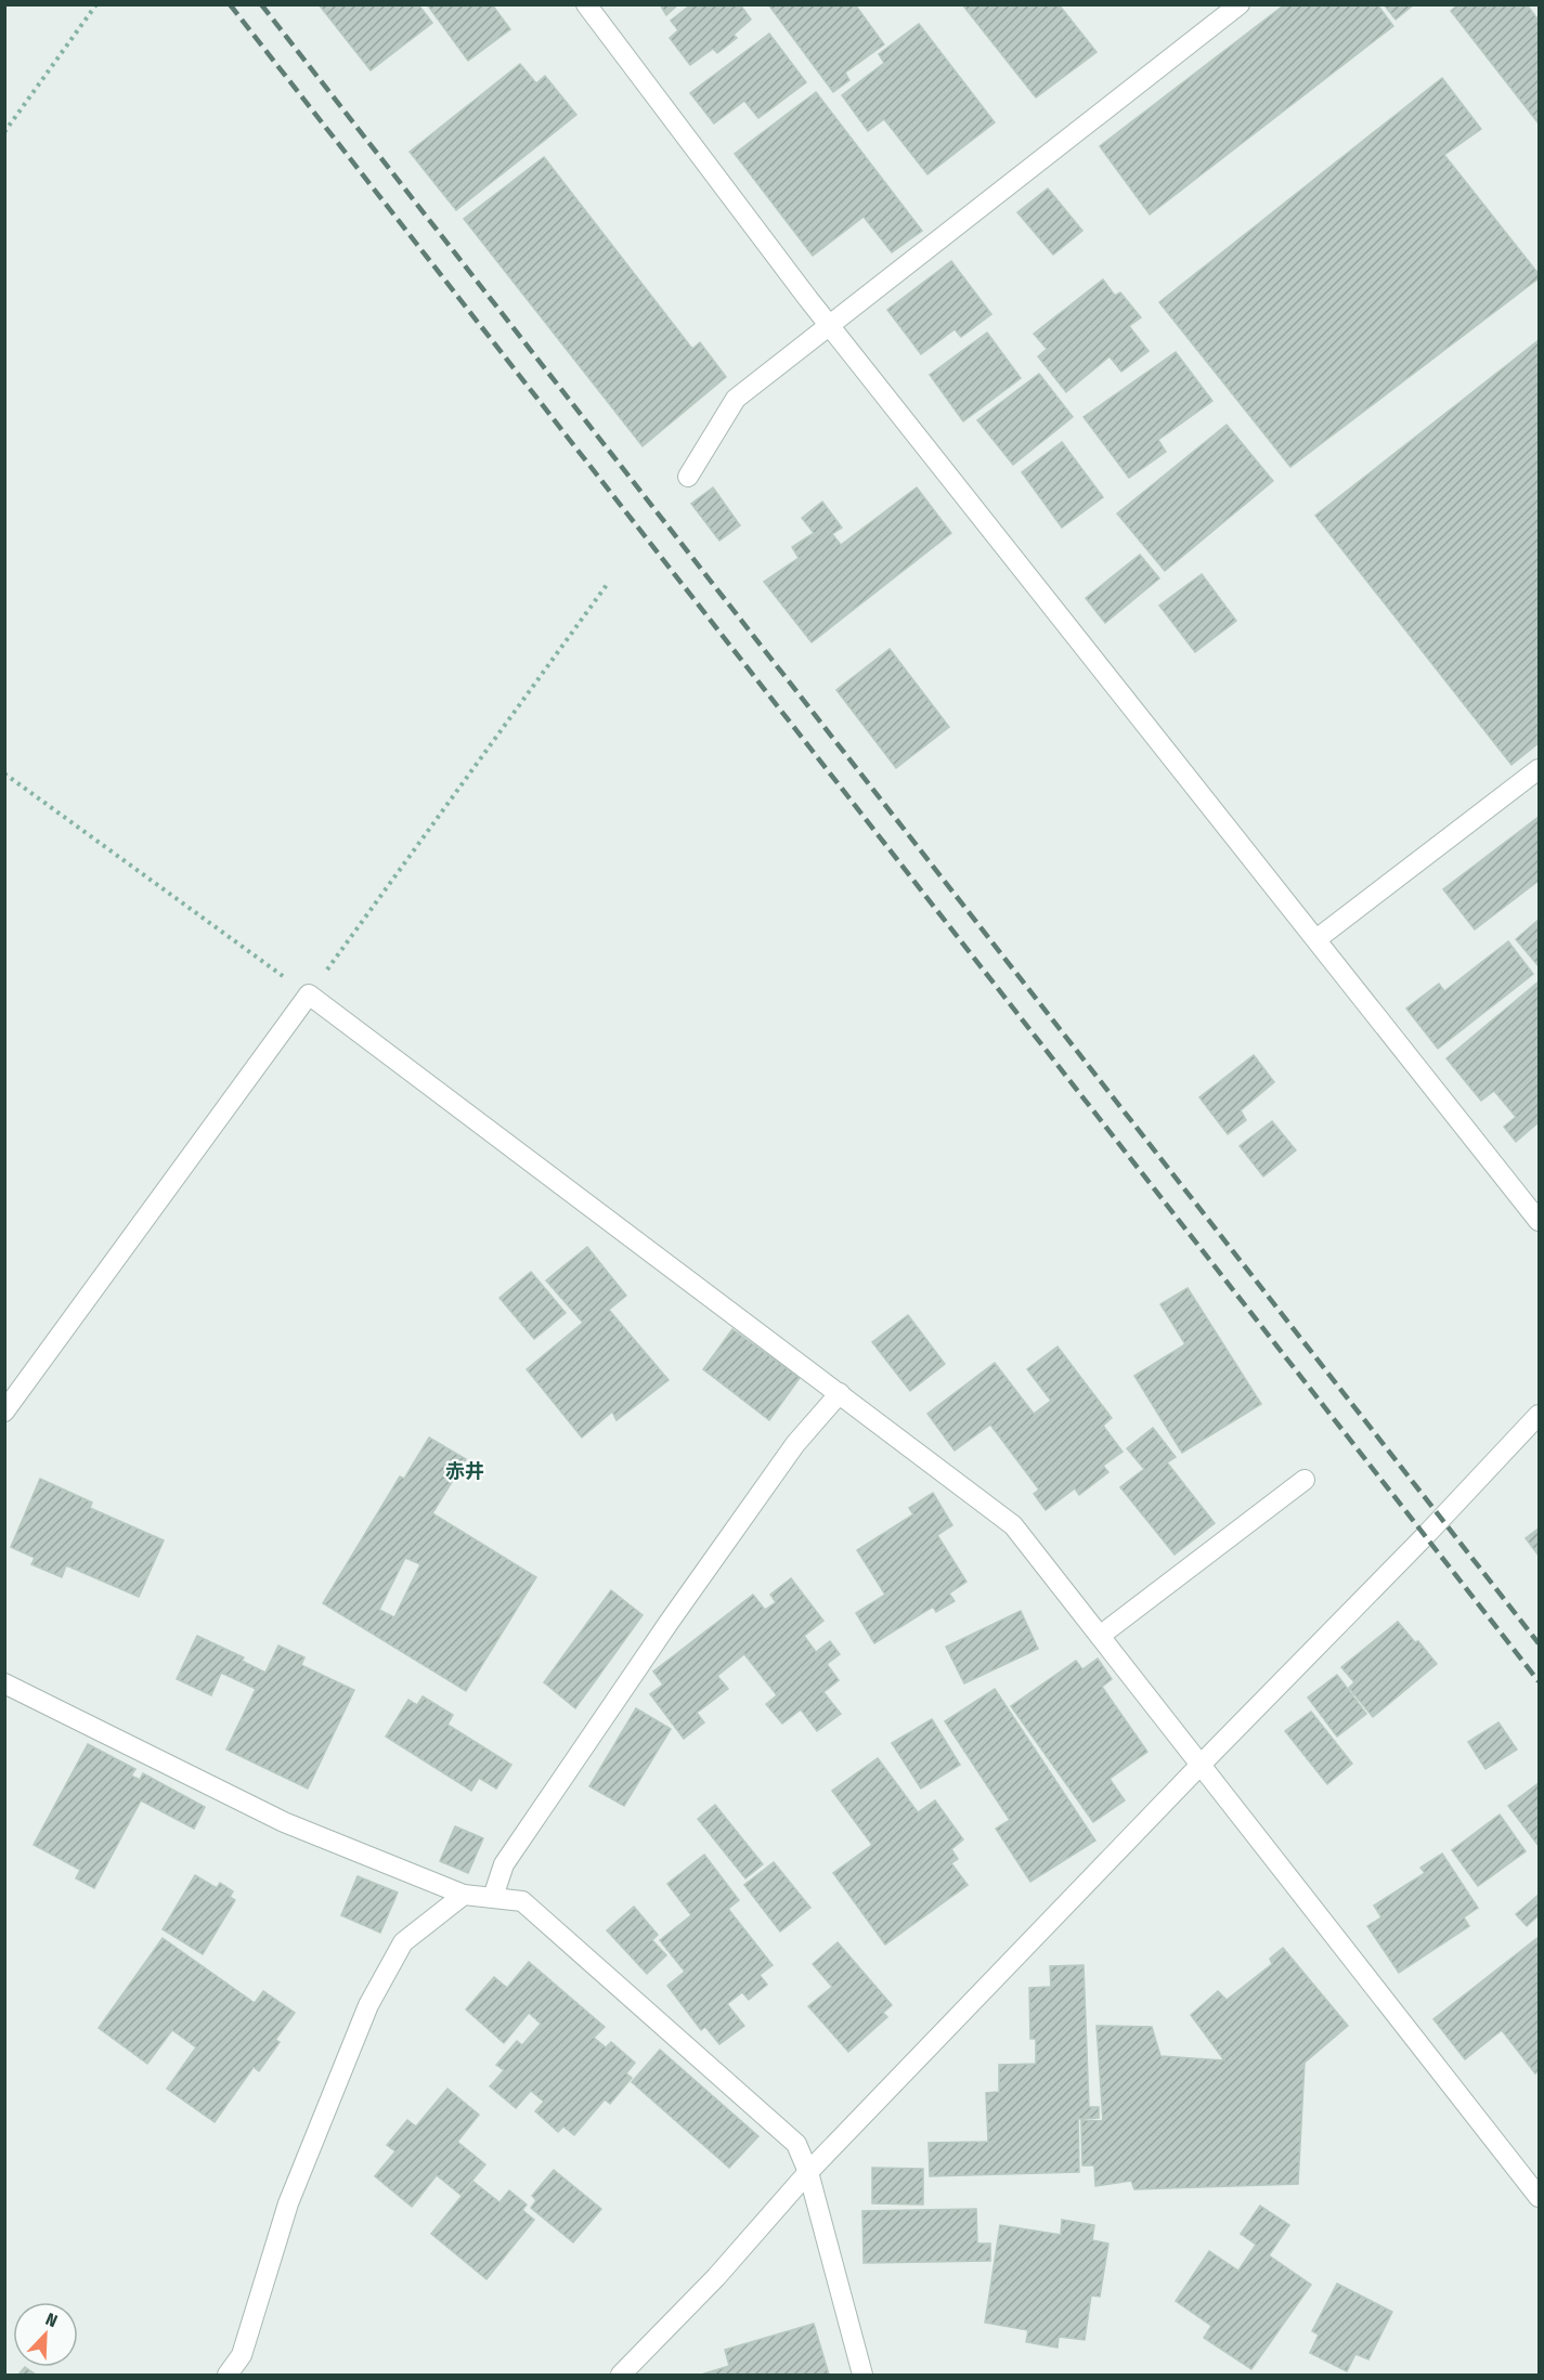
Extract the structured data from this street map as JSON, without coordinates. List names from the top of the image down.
{
  "districts": ["赤井"],
  "north": "top right"
}
